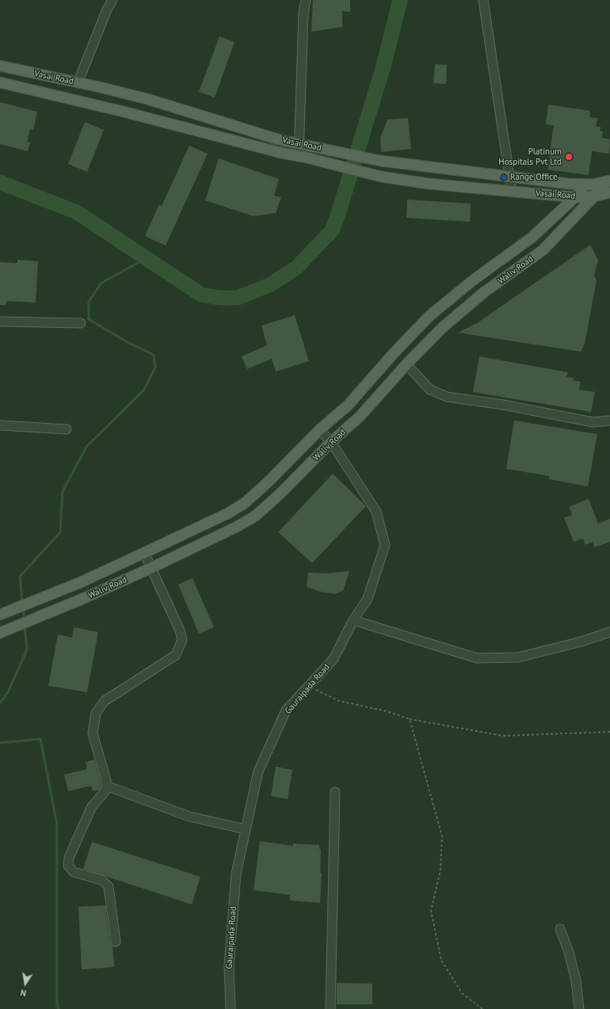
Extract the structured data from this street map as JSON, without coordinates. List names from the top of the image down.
{
  "streets": {
    "main road": ["Vasai Road", "Waliv Road"],
    "street": ["Gauraipada Road"]
  },
  "crossings": [
    ["Vasai Road", "Waliv Road"],
    ["Waliv Road", "Gauraipada Road"]
  ],
  "places": ["Platinum Hospitals Pvt Ltd", "Range Office"],
  "north": "bottom"
}
